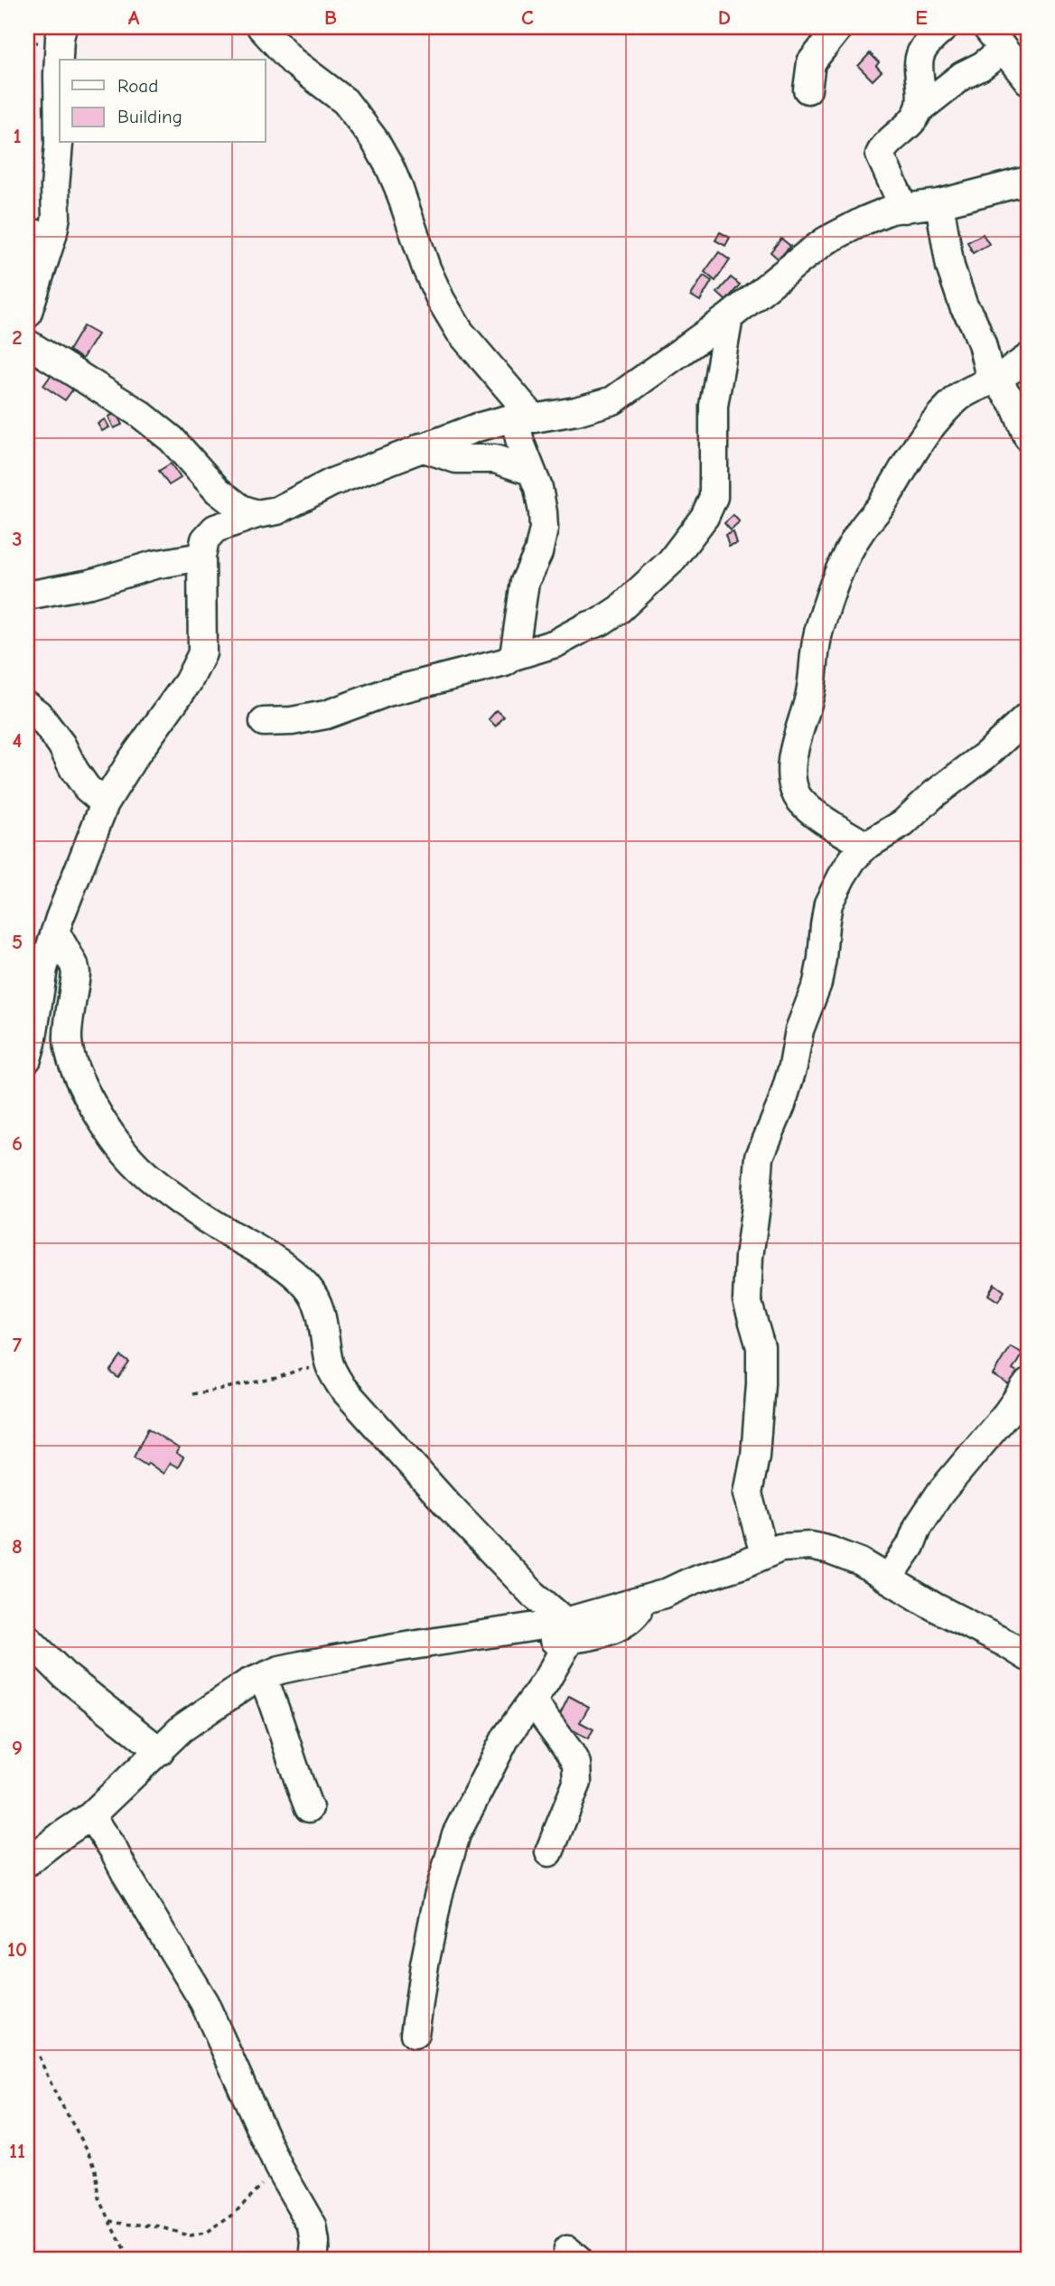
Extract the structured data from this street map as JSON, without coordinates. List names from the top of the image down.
{
  "legend": ["Road", "Building"],
  "grid": {
    "columns": [
      "A",
      "B",
      "C",
      "D",
      "E"
    ],
    "rows": [
      "1",
      "2",
      "3",
      "4",
      "5",
      "6",
      "7",
      "8",
      "9",
      "10",
      "11"
    ]
  }
}
